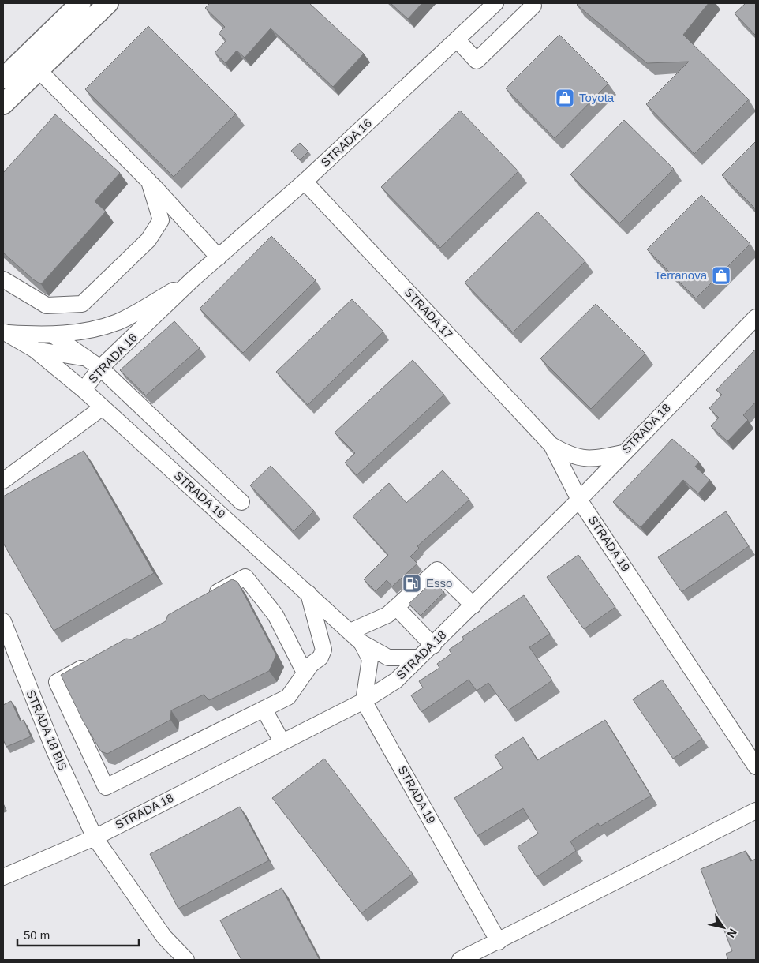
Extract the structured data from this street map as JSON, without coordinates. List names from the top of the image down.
{
  "streets": {
    "street": [
      "STRADA 16",
      "STRADA 17",
      "STRADA 18",
      "STRADA 19",
      "STRADA 18 BIS"
    ]
  },
  "crossings": [
    ["STRADA 16", "STRADA 17"],
    ["STRADA 16", "STRADA 19"],
    ["STRADA 17", "STRADA 18"],
    ["STRADA 17", "STRADA 19"],
    ["STRADA 18", "STRADA 19"],
    ["STRADA 18", "STRADA 18 BIS"]
  ],
  "places": {
    "shop": ["Toyota", "Terranova"],
    "fuel station": ["Esso"]
  },
  "scale_bar": "50 m",
  "north": "bottom right"
}
